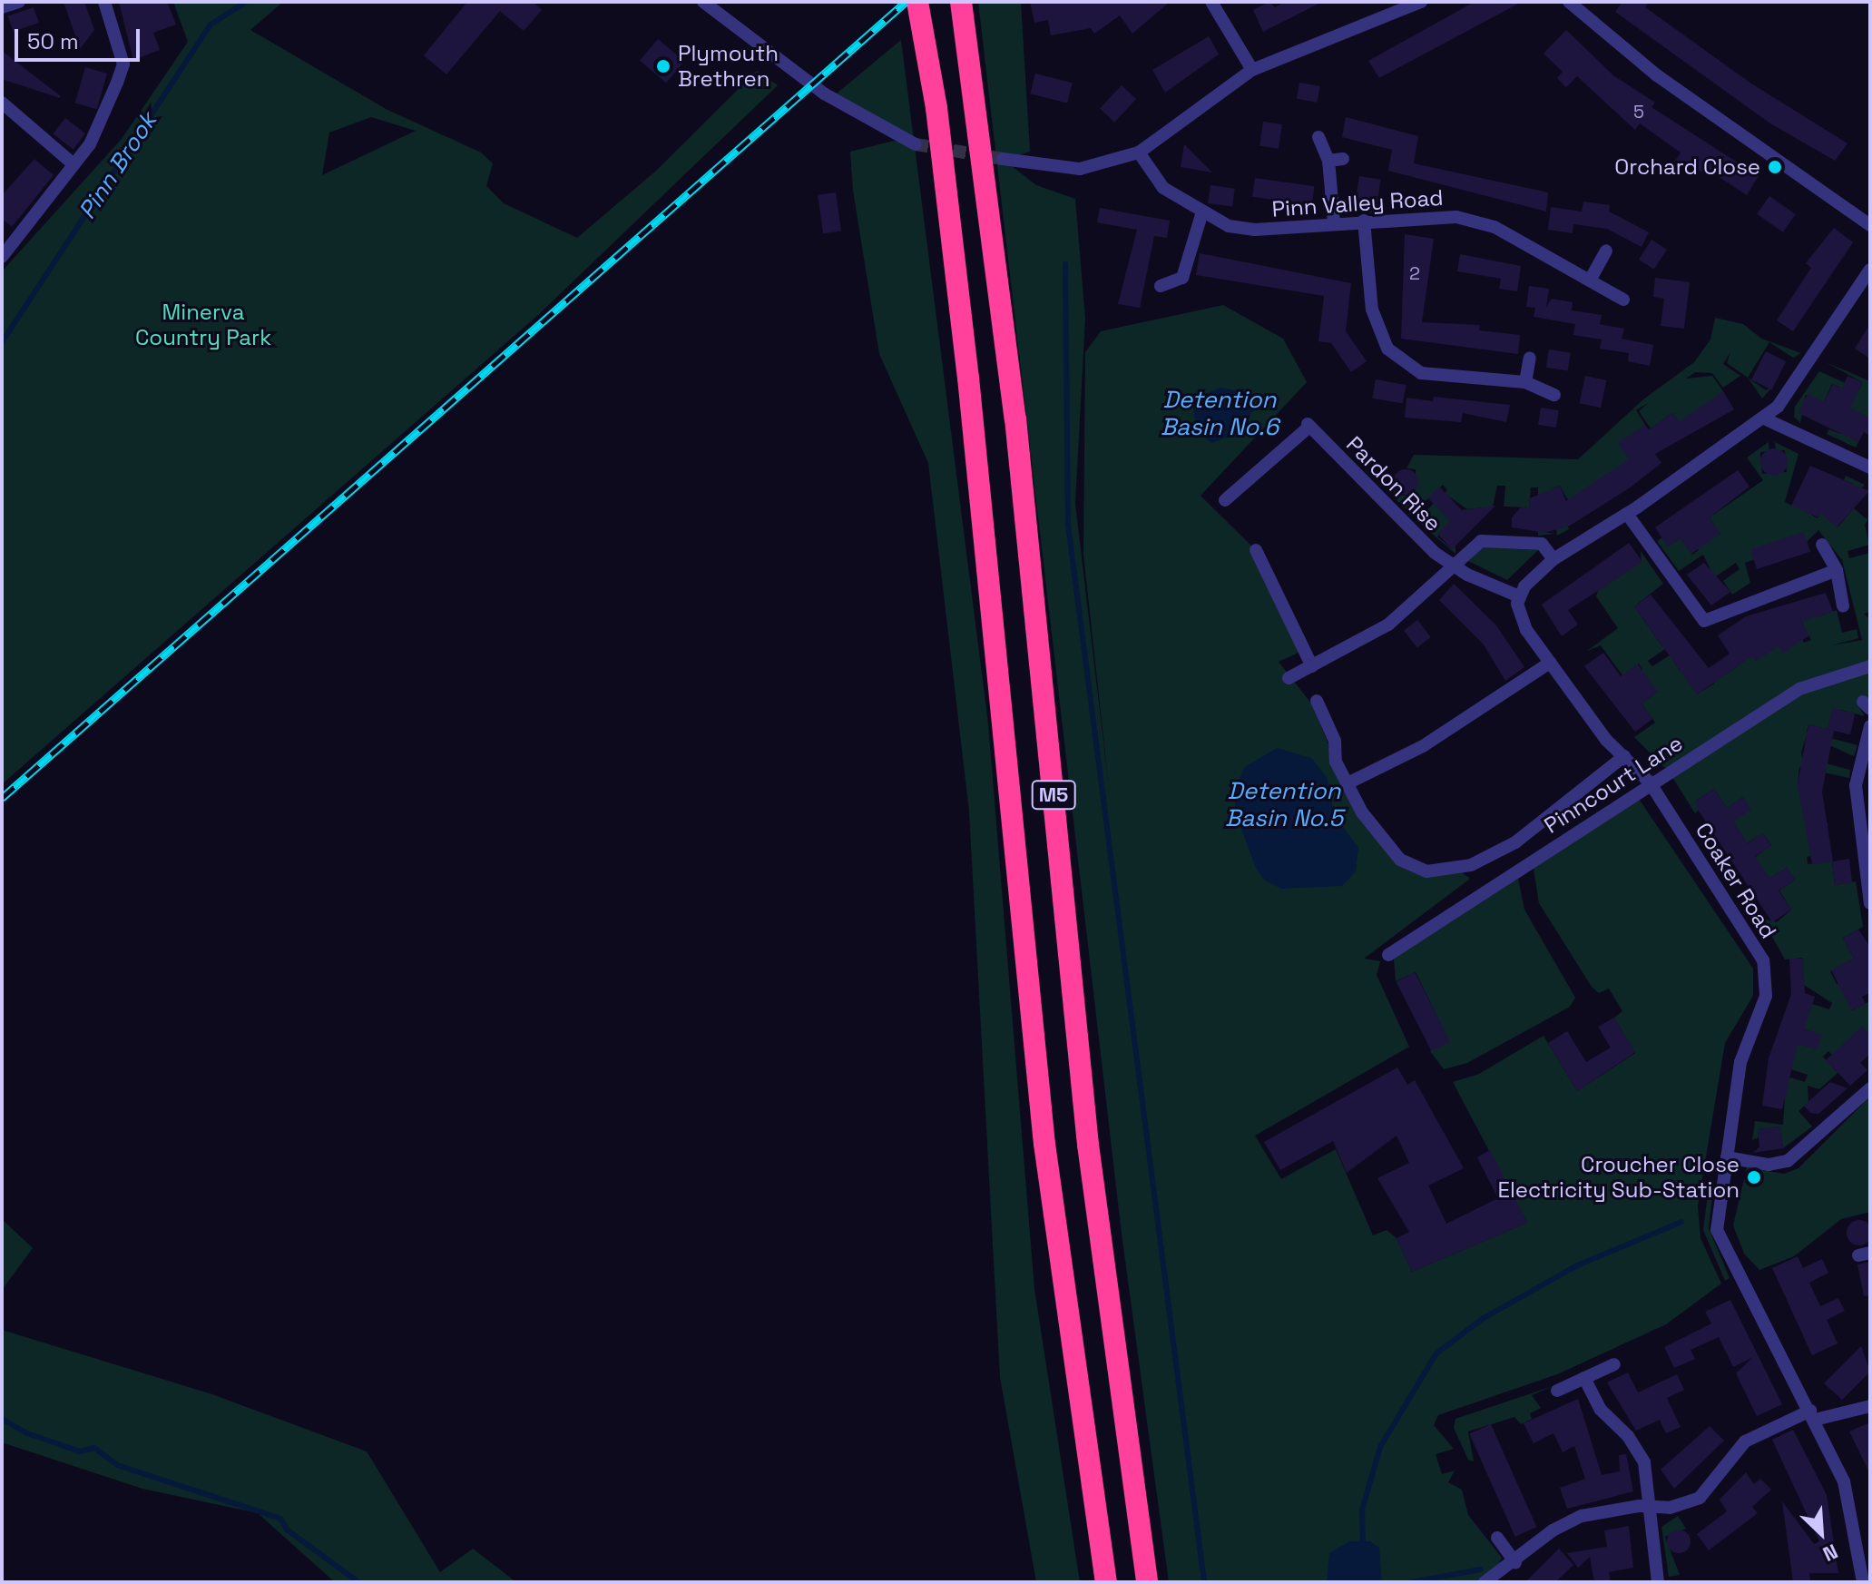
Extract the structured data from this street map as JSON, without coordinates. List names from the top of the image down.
{
  "streets": {
    "highway": ["M5"],
    "street": [
      "Pinn Valley Road",
      "Pardon Rise",
      "Pinncourt Lane",
      "Coaker Road"
    ]
  },
  "crossings": [
    ["Pardon Rise", "Coaker Road"],
    ["Pinncourt Lane", "Coaker Road"]
  ],
  "water": ["Pinn Brook", "Detention Basin No.6", "Detention Basin No.5"],
  "parks": ["Minerva Country Park"],
  "places": ["Plymouth Brethren", "Orchard Close", "Croucher Close Electricity Sub-Station"],
  "house_numbers": ["5", "2"],
  "scale_bar": "50 m",
  "north": "bottom right"
}
